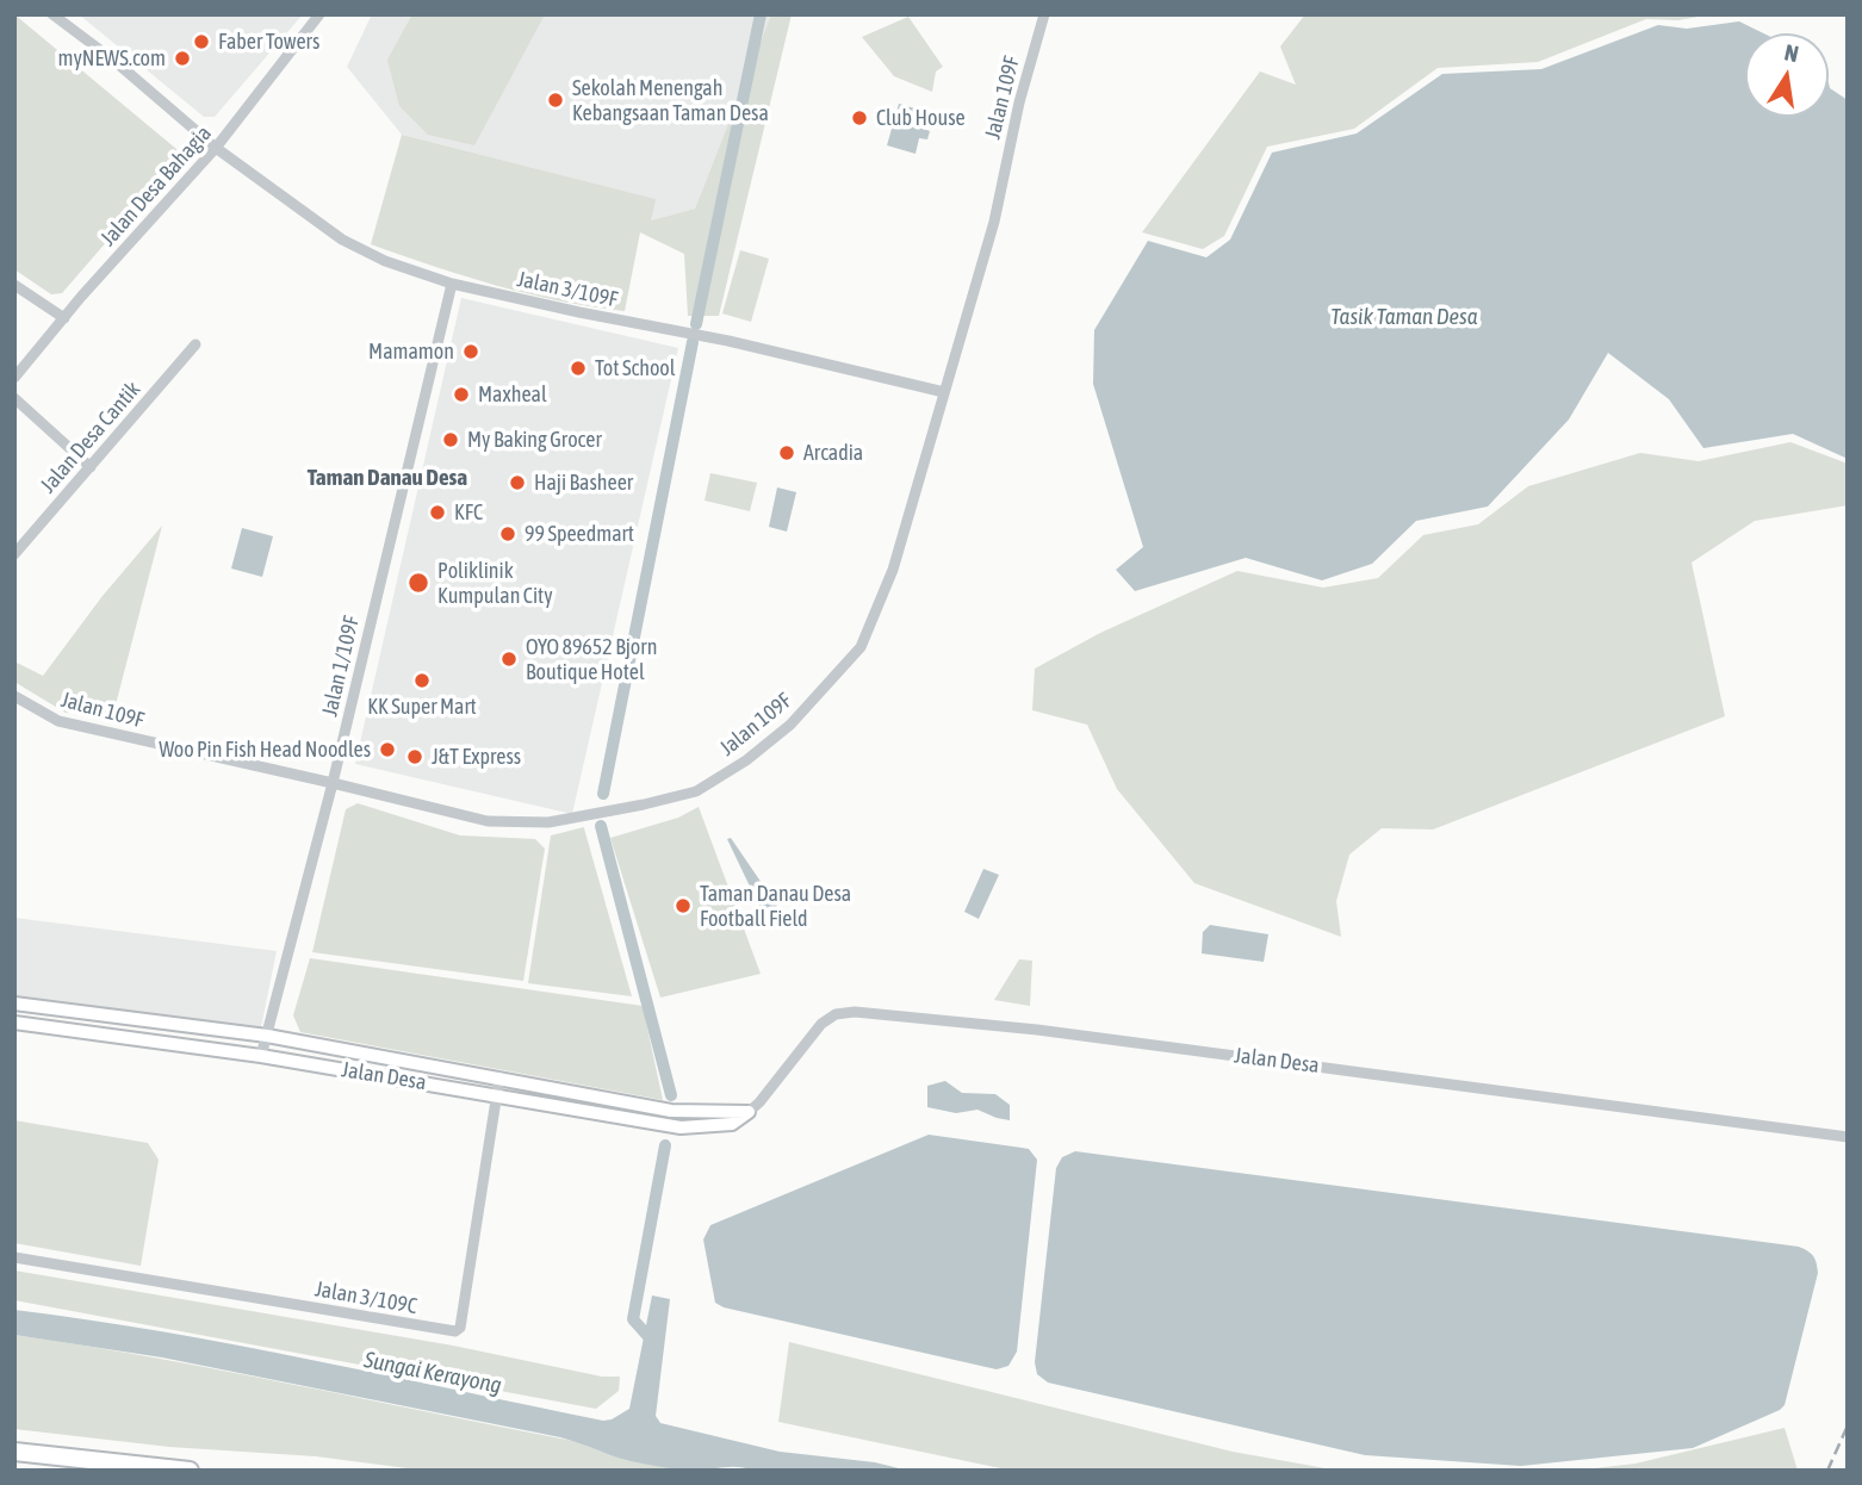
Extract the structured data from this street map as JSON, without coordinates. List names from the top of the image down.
{
  "streets": {
    "main road": ["Jalan Desa"],
    "street": [
      "Jalan 109F",
      "Jalan Desa Bahagia",
      "Jalan 3/109F",
      "Jalan Desa Cantik",
      "Jalan 1/109F",
      "Jalan 3/109C"
    ]
  },
  "crossings": [
    ["Jalan 109F", "Jalan 3/109F"],
    ["Jalan 109F", "Jalan 1/109F"],
    ["Jalan Desa Bahagia", "Jalan 3/109F"],
    ["Jalan 3/109F", "Jalan 1/109F"],
    ["Jalan 1/109F", "Jalan Desa"],
    ["Jalan Desa", "Jalan 3/109C"]
  ],
  "districts": ["Taman Danau Desa"],
  "water": ["Tasik Taman Desa", "Sungai Kerayong"],
  "places": [
    "Faber Towers",
    "myNEWS.com",
    "Sekolah Menengah Kebangsaan Taman Desa",
    "Club House",
    "Mamamon",
    "Tot School",
    "Maxheal",
    "My Baking Grocer",
    "Arcadia",
    "Haji Basheer",
    "KFC",
    "99 Speedmart",
    "Poliklinik Kumpulan City",
    "OYO 89652 Bjorn Boutique Hotel",
    "KK Super Mart",
    "Woo Pin Fish Head Noodles",
    "J&T Express",
    "Taman Danau Desa Football Field"
  ],
  "north": "top"
}
